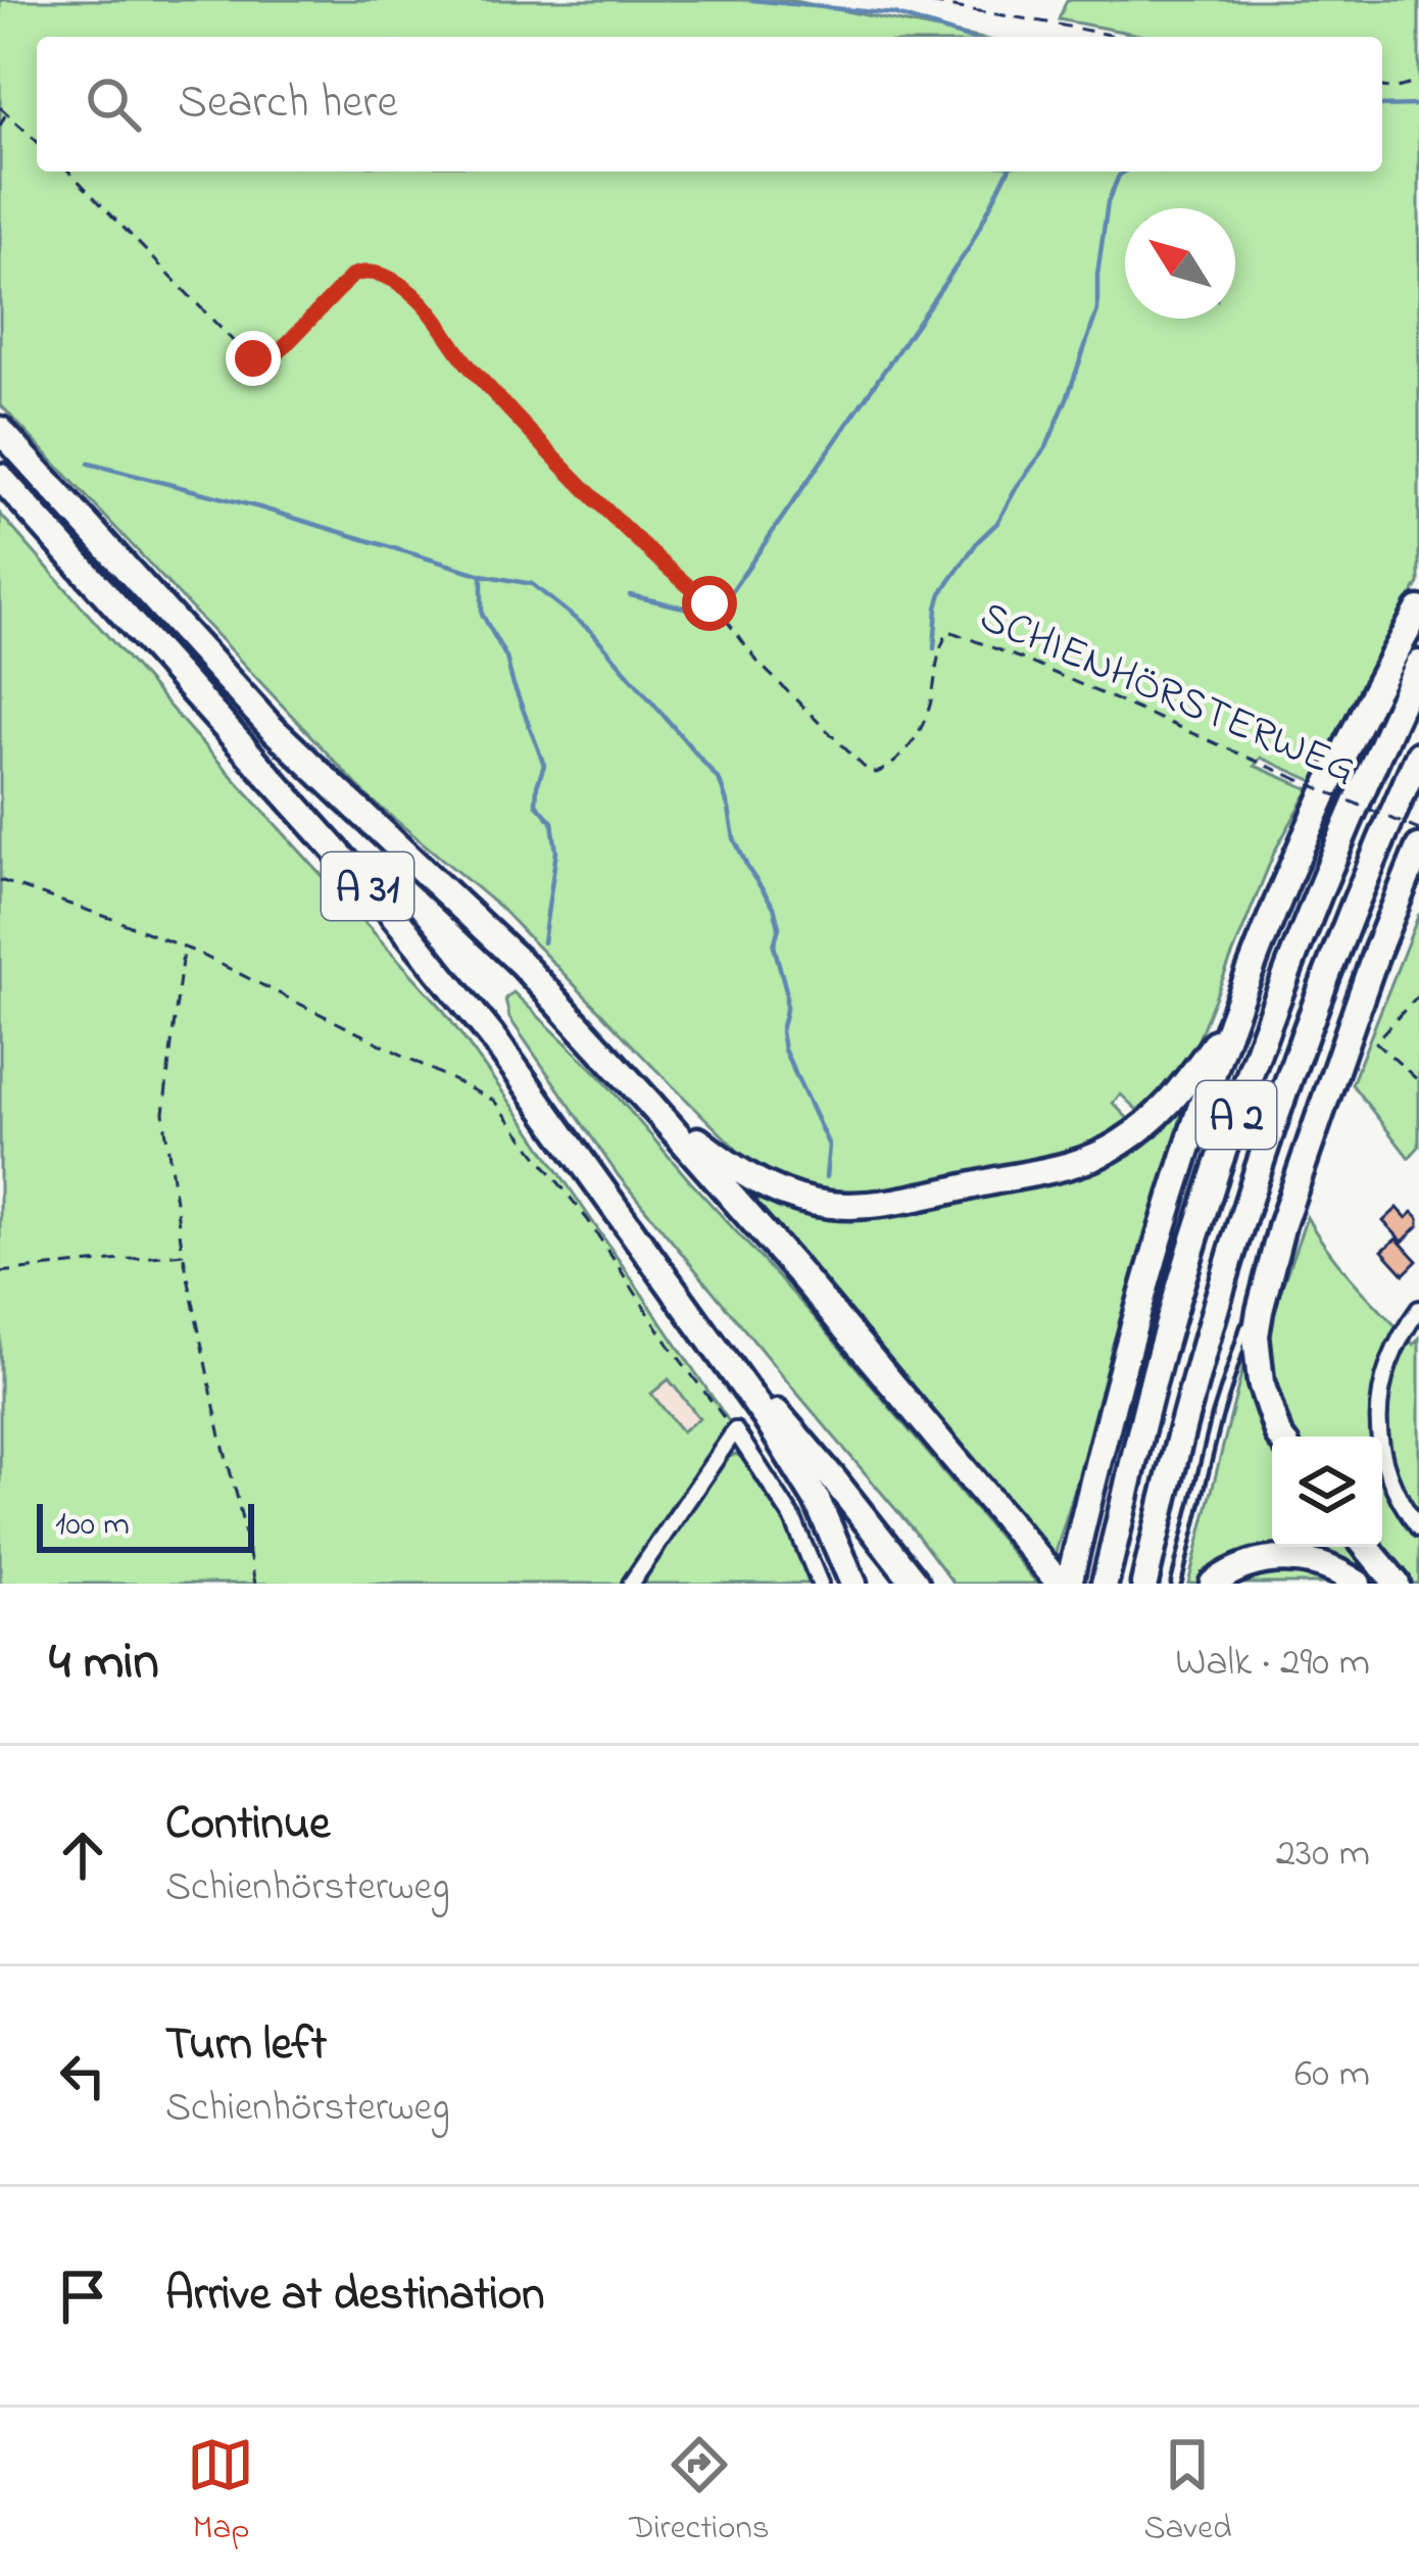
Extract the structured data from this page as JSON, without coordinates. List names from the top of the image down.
{
  "streets": {
    "highway": ["A 31", "A 2"],
    "path": ["SCHIENHÖRSTERWEG"]
  },
  "scale_bar": "100 m",
  "north": "top left",
  "page": {
    "search": "Search here",
    "scale": "100 m",
    "heading": ["4 min", "Walk · 290 m"],
    "list": [
      ["Continue", "Schienhörsterweg", "230 m"],
      ["Turn left", "Schienhörsterweg", "60 m"],
      "Arrive at destination"
    ],
    "nav": ["Map", "Directions", "Saved"]
  }
}
